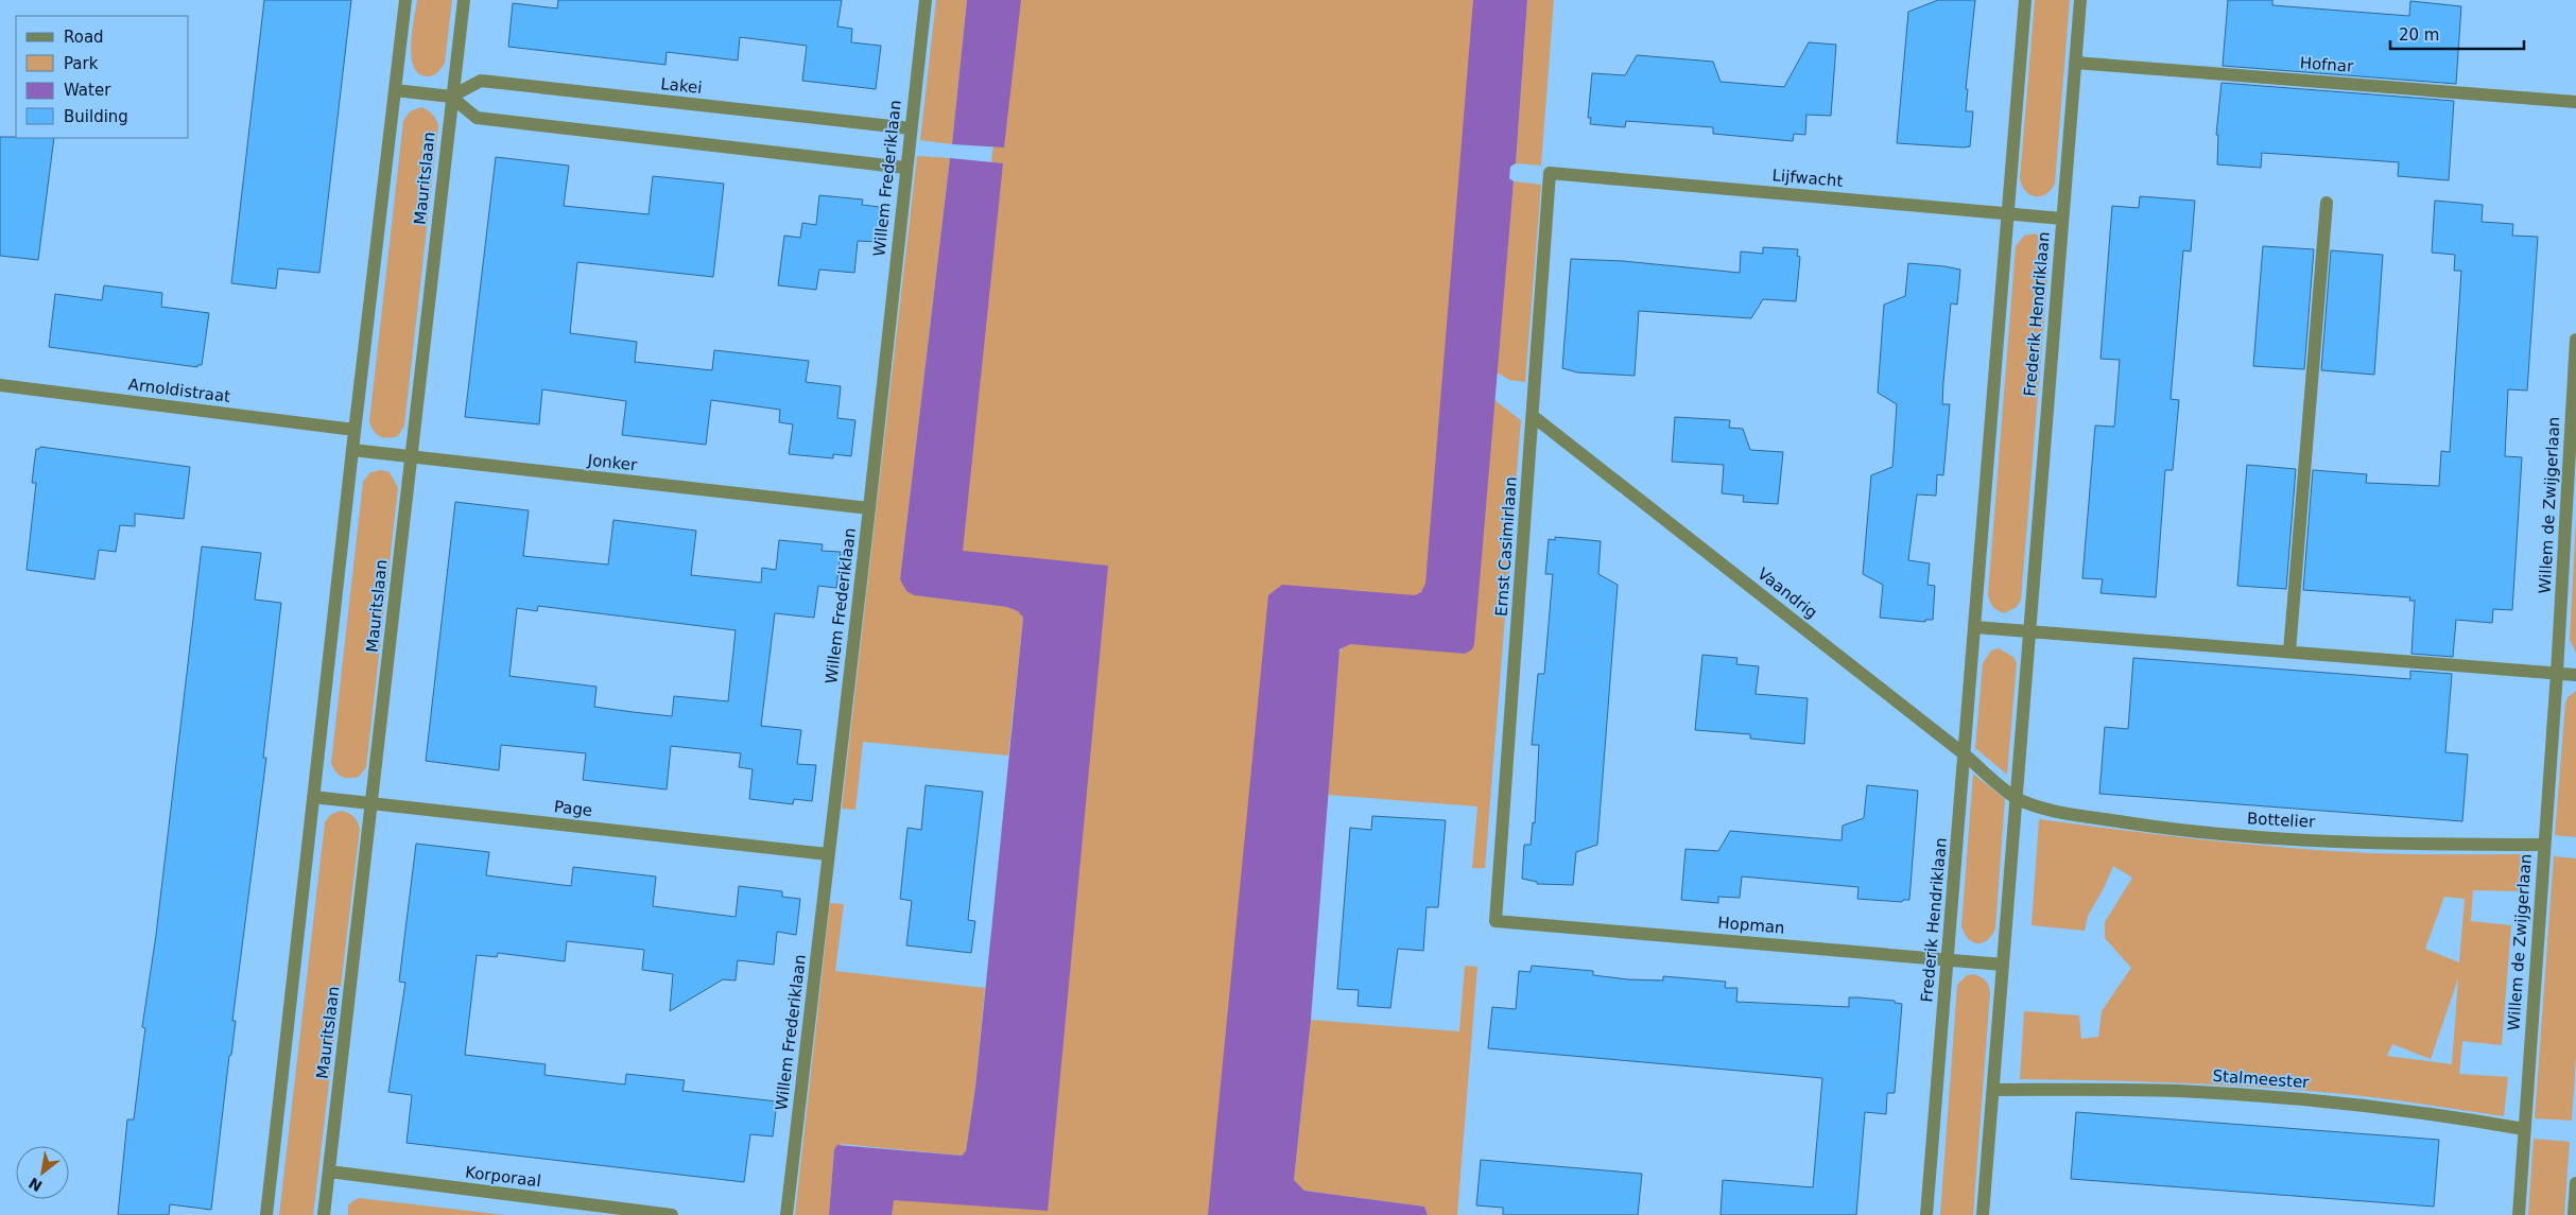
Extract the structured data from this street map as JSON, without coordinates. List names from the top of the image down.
{
  "streets": {
    "street": [
      "Hofnar",
      "Lakei",
      "Mauritslaan",
      "Willem Frederiklaan",
      "Lijfwacht",
      "Frederik Hendriklaan",
      "Arnoldistraat",
      "Jonker",
      "Willem de Zwijgerlaan",
      "Ernst Casimirlaan",
      "Vaandrig",
      "Page",
      "Bottelier",
      "Hopman",
      "Stalmeester",
      "Korporaal"
    ]
  },
  "crossings": [
    ["Hofnar", "Frederik Hendriklaan"],
    ["Lakei", "Mauritslaan"],
    ["Lakei", "Willem Frederiklaan"],
    ["Mauritslaan", "Jonker"],
    ["Mauritslaan", "Page"],
    ["Mauritslaan", "Korporaal"],
    ["Willem Frederiklaan", "Jonker"],
    ["Willem Frederiklaan", "Page"],
    ["Lijfwacht", "Frederik Hendriklaan"],
    ["Lijfwacht", "Ernst Casimirlaan"],
    ["Frederik Hendriklaan", "Vaandrig"],
    ["Frederik Hendriklaan", "Bottelier"],
    ["Frederik Hendriklaan", "Hopman"],
    ["Frederik Hendriklaan", "Stalmeester"],
    ["Willem de Zwijgerlaan", "Bottelier"],
    ["Willem de Zwijgerlaan", "Stalmeester"],
    ["Ernst Casimirlaan", "Vaandrig"],
    ["Ernst Casimirlaan", "Hopman"],
    ["Vaandrig", "Bottelier"]
  ],
  "legend": [
    "Road",
    "Park",
    "Water",
    "Building"
  ],
  "scale_bar": "20 m",
  "north": "bottom left"
}
